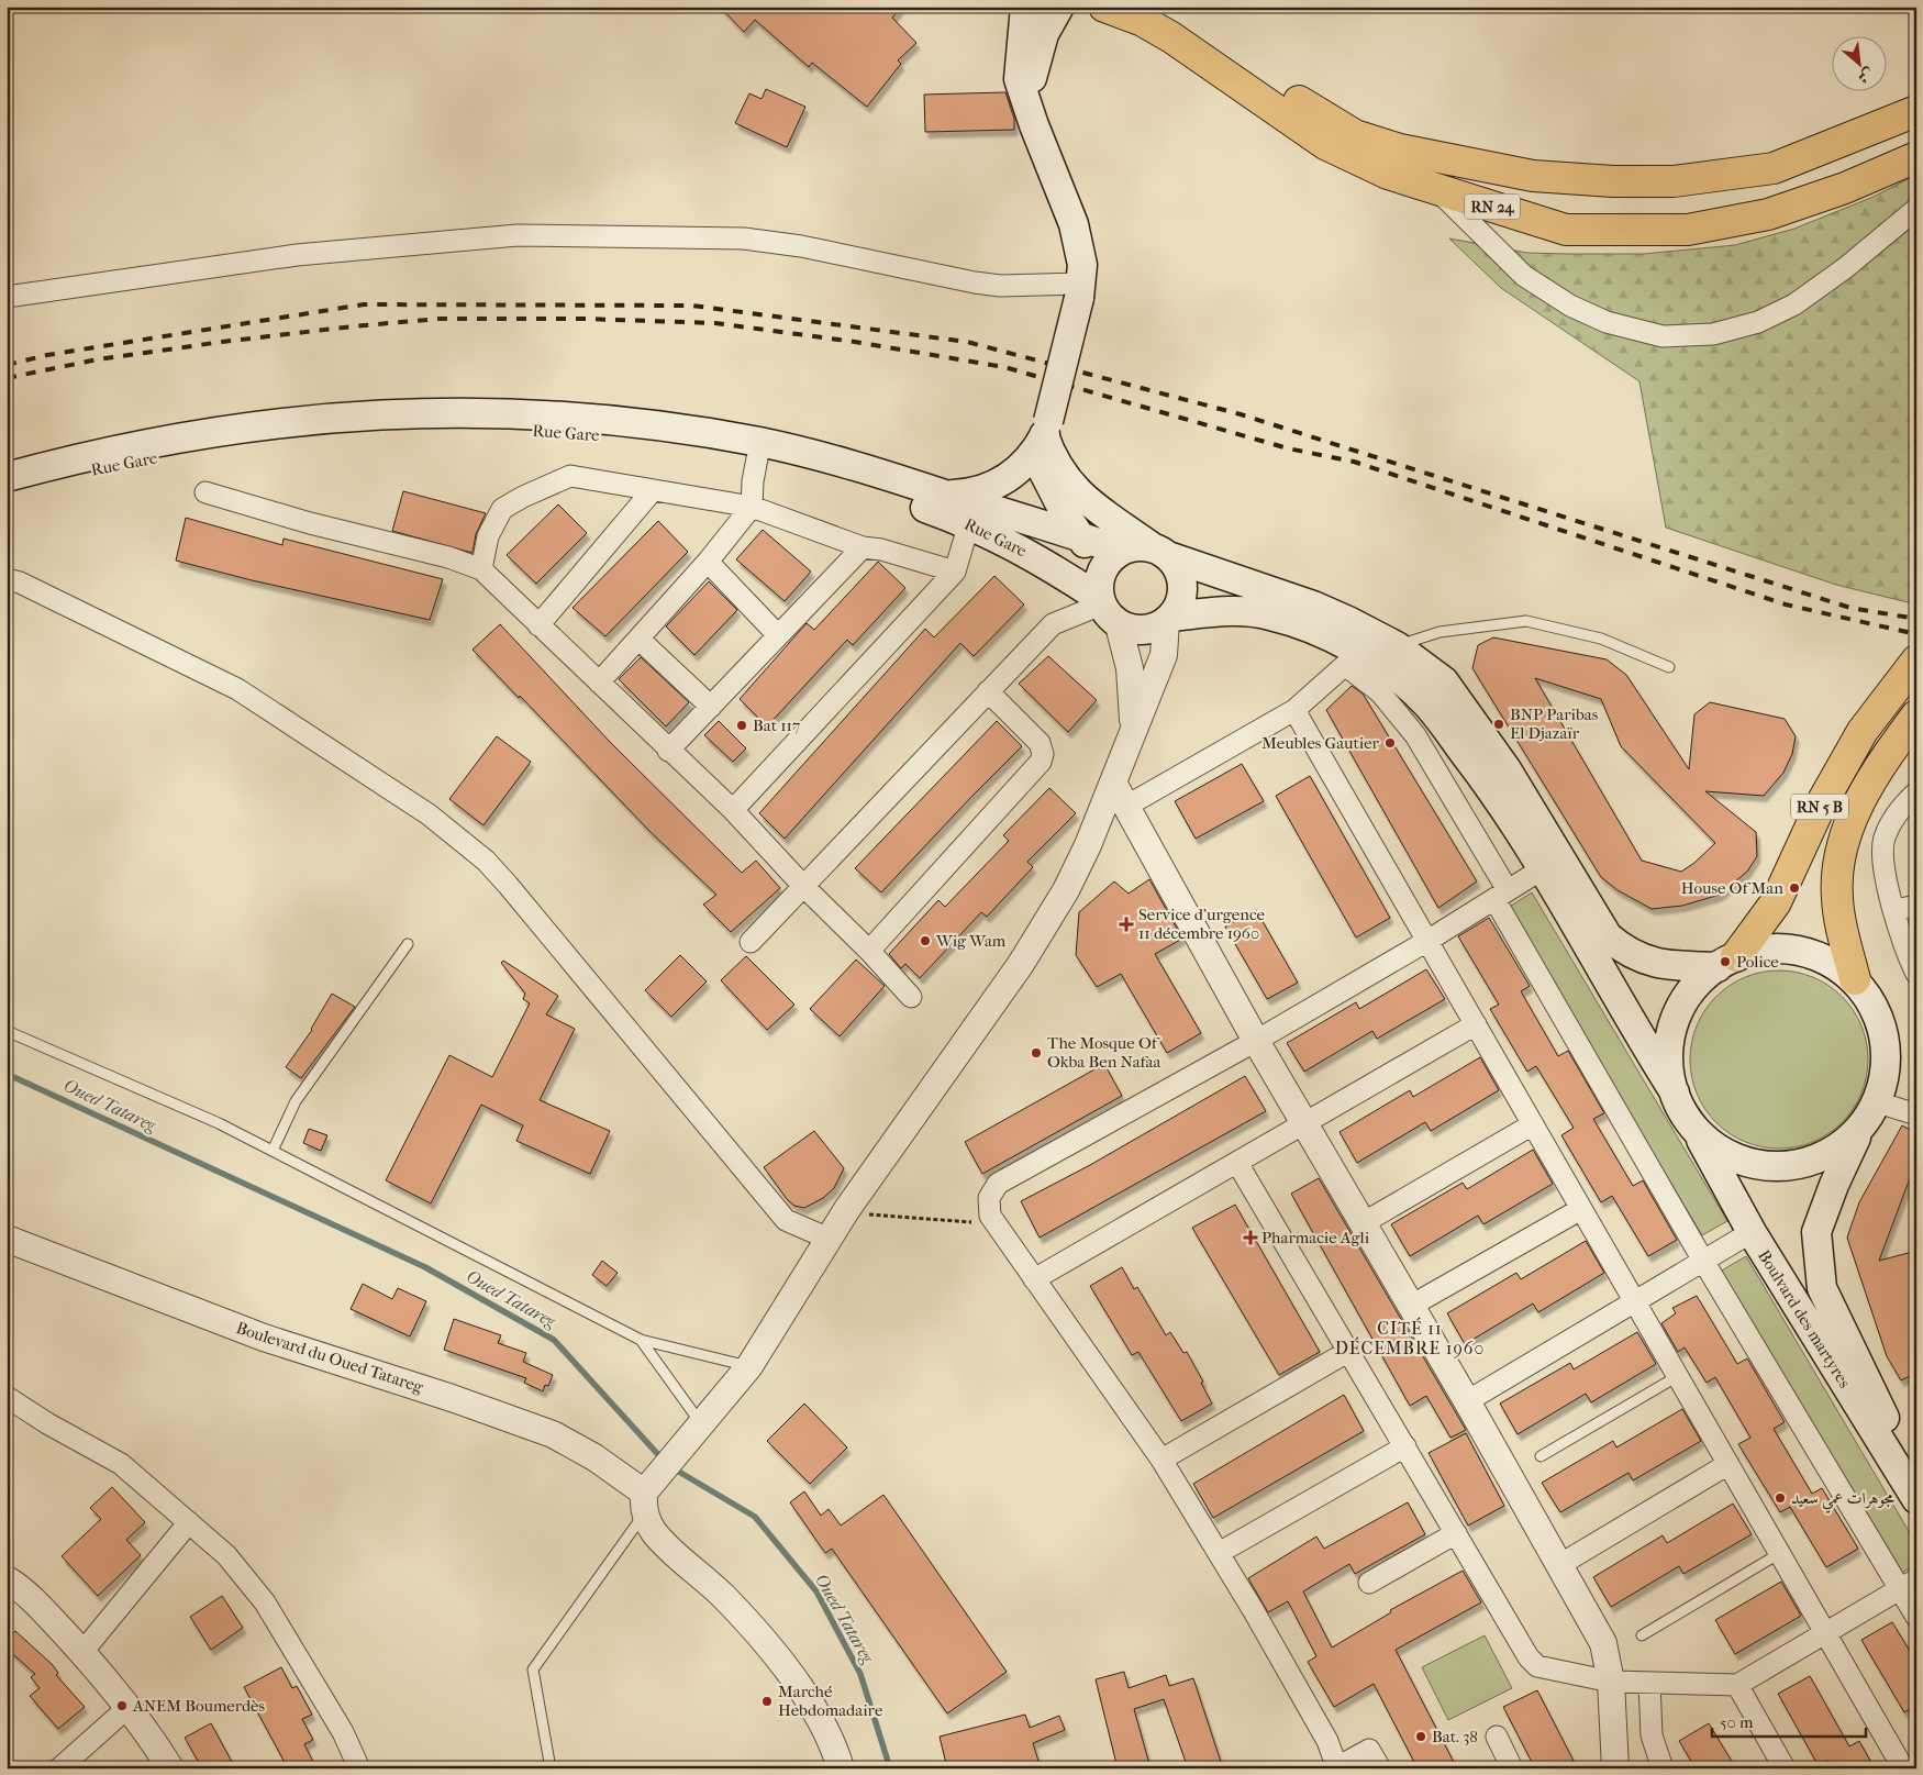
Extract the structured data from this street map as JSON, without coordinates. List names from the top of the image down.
{
  "streets": {
    "main road": [
      "RN 24",
      "Rue Gare",
      "RN 5 B",
      "Boulvard des martyres"
    ],
    "street": ["Boulevard du Oued Tatareg"]
  },
  "districts": ["CITÉ 11 DÉCEMBRE 1960"],
  "water": ["Oued Tatareg"],
  "places": {
    "other": [
      "BNP Paribas El Djazaïr",
      "Bat 117",
      "Meubles Gautier",
      "House Of Man",
      "Wig Wam",
      "Police",
      "The Mosque Of Okba Ben Nafaa",
      "مجوهرات عمي سعيد",
      "Marché Hebdomadaire",
      "ANEM Boumerdès",
      "Bat. 38"
    ],
    "health": ["Service d'urgence 11 décembre 1960", "Pharmacie Agli"]
  },
  "scale_bar": "50 m",
  "north": "bottom right"
}
